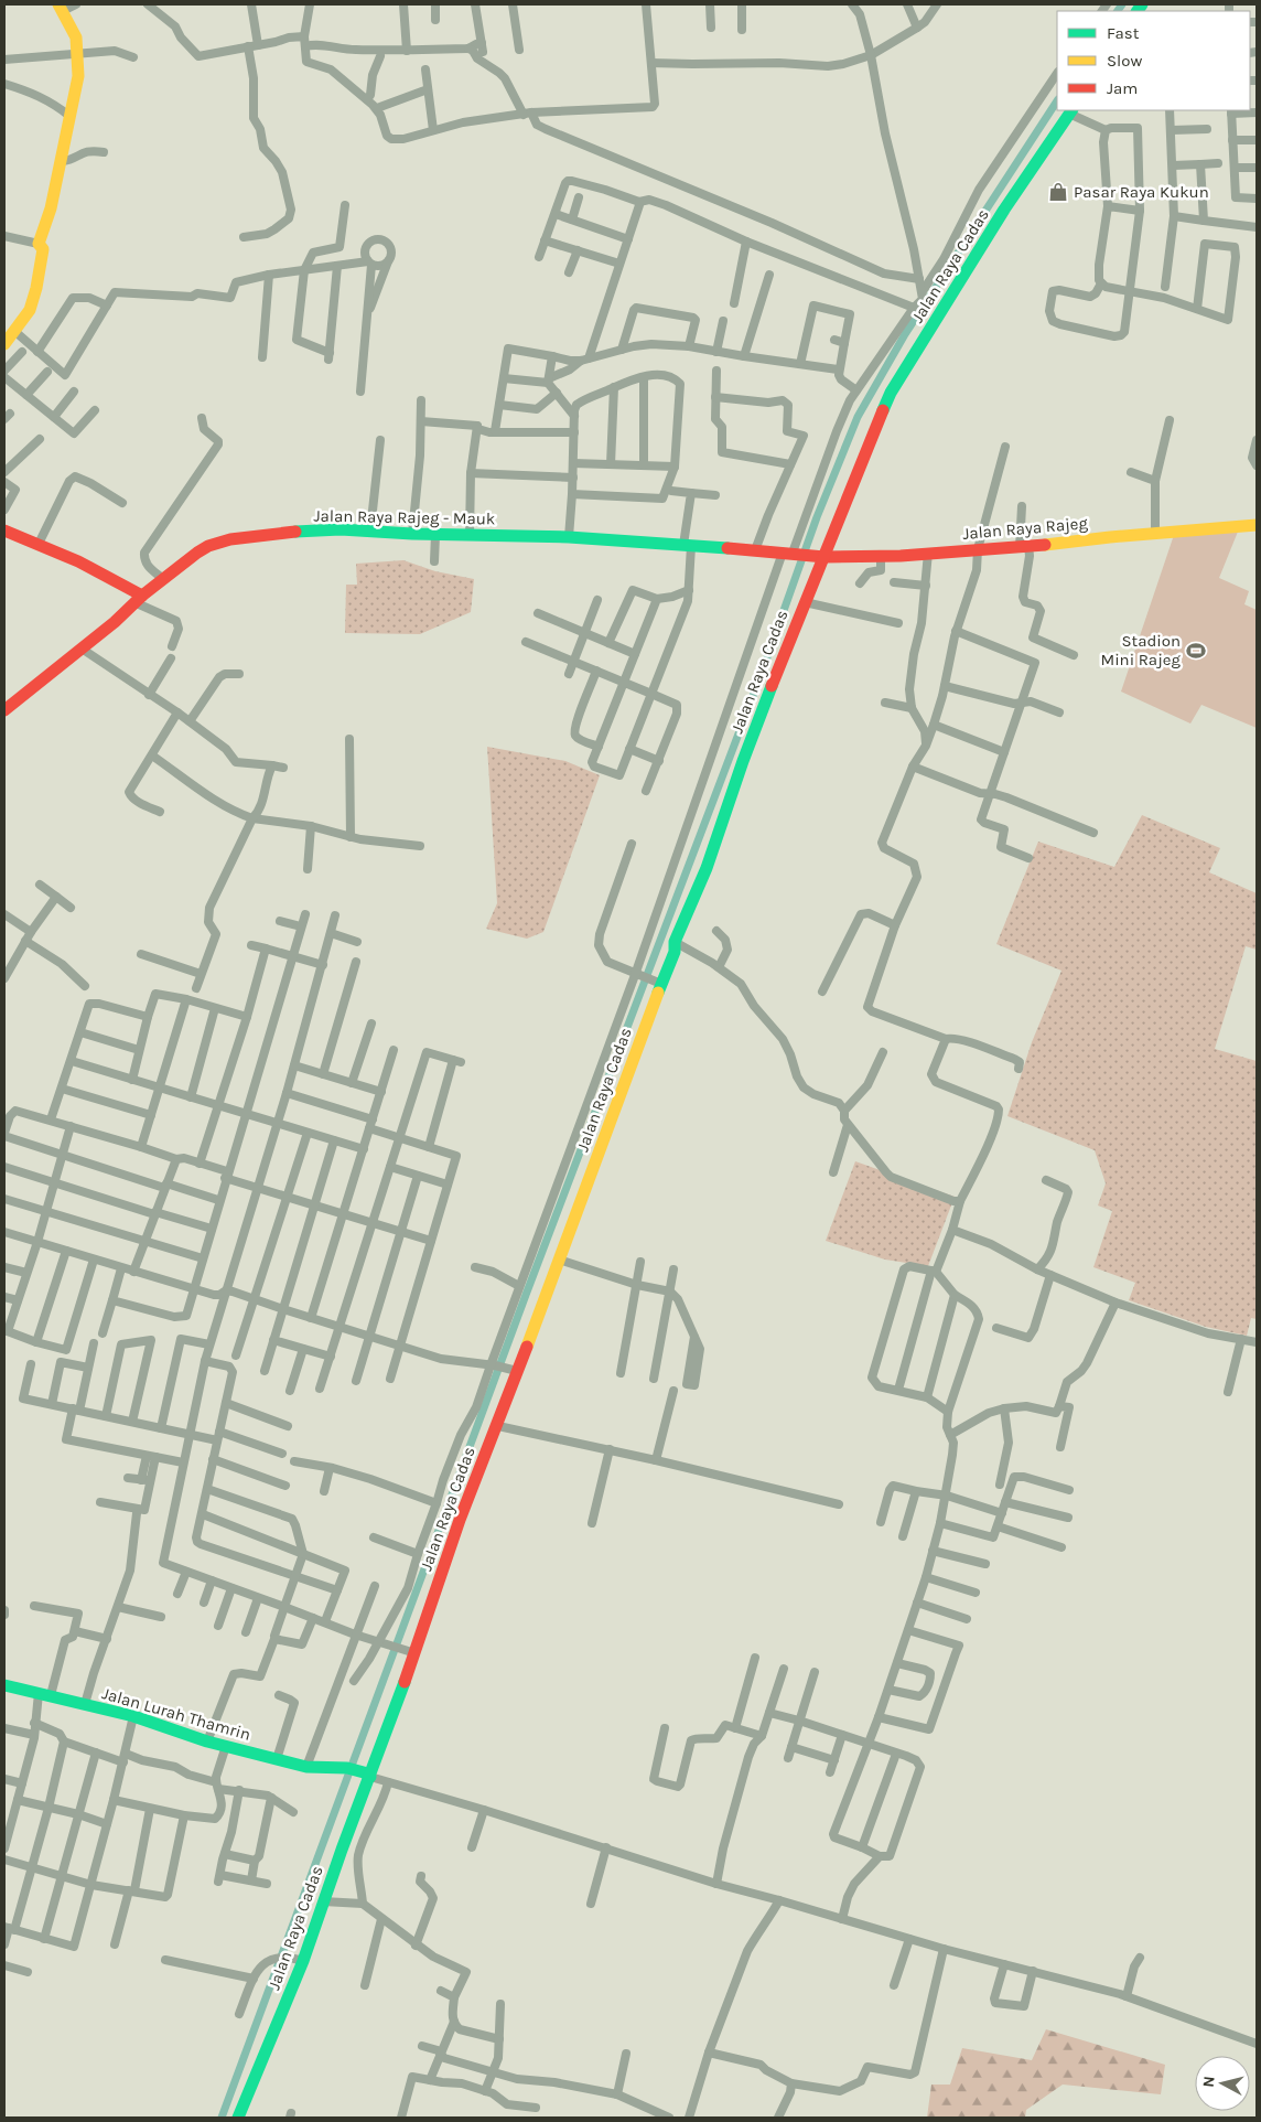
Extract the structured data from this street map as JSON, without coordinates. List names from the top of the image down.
{
  "streets": {
    "street": [
      "Jalan Raya Cadas",
      "Jalan Raya Rajeg - Mauk",
      "Jalan Raya Rajeg",
      "Jalan Lurah Thamrin"
    ]
  },
  "crossings": [
    ["Jalan Raya Cadas", "Jalan Raya Rajeg"],
    ["Jalan Raya Cadas", "Jalan Lurah Thamrin"],
    ["Jalan Raya Rajeg - Mauk", "Jalan Raya Rajeg"]
  ],
  "places": {
    "shop": ["Pasar Raya Kukun"],
    "sports": ["Stadion Mini Rajeg"]
  },
  "legend": ["Fast", "Slow", "Jam"],
  "north": "left"
}
